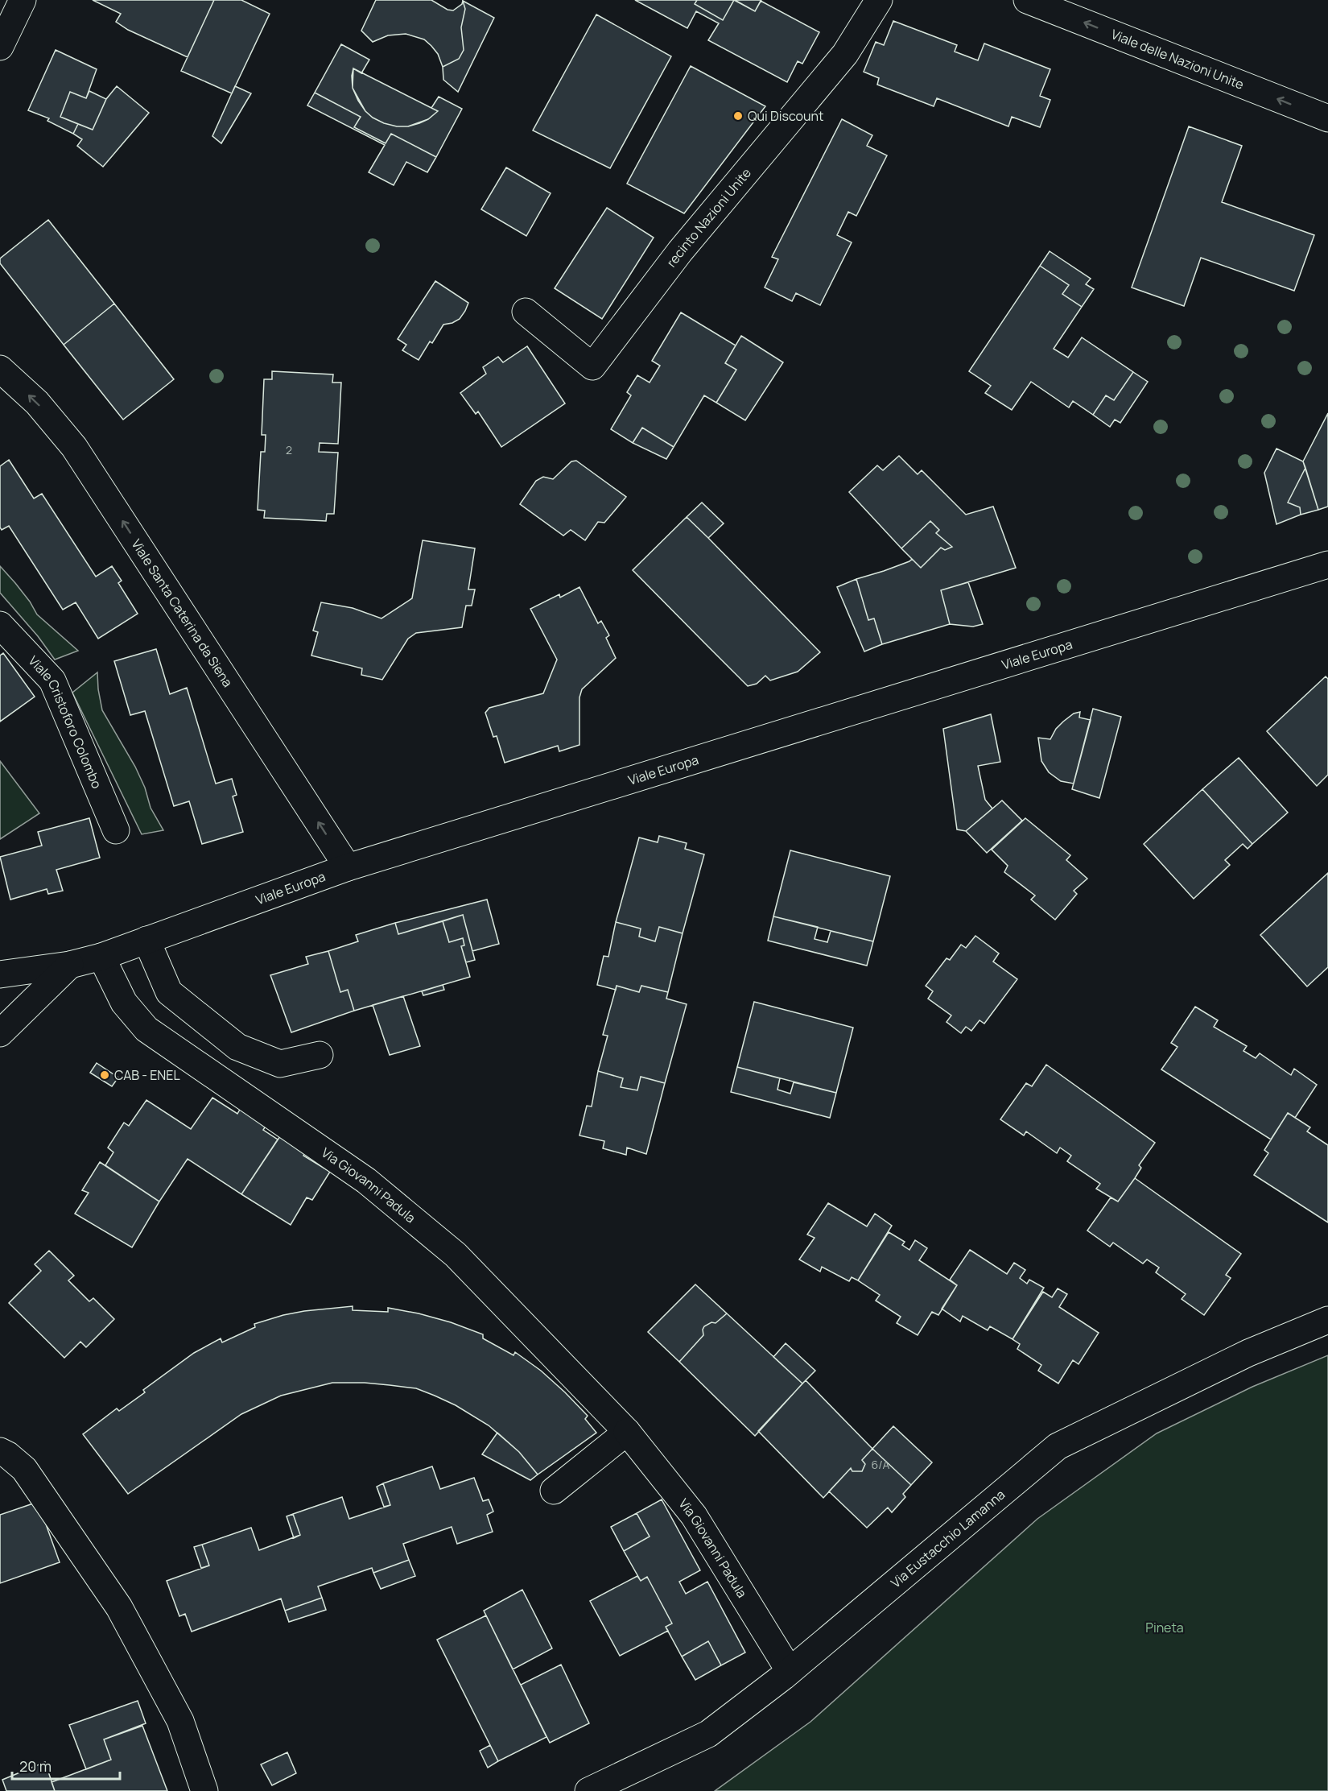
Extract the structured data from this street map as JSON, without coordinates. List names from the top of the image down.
{
  "streets": {
    "street": [
      "Viale delle Nazioni Unite",
      "recinto Nazioni Unite",
      "Viale Santa Caterina da Siena",
      "Viale Europa",
      "Viale Cristoforo Colombo",
      "Via Giovanni Padula",
      "Via Eustacchio Lamanna"
    ]
  },
  "crossings": [
    ["Viale Santa Caterina da Siena", "Viale Europa"],
    ["Viale Europa", "Via Giovanni Padula"],
    ["Via Giovanni Padula", "Via Eustacchio Lamanna"]
  ],
  "one_way": ["Viale delle Nazioni Unite", "Viale Santa Caterina da Siena"],
  "parks": ["Pineta"],
  "places": ["Qui Discount", "CAB - ENEL"],
  "house_numbers": ["2", "6/A"],
  "scale_bar": "20 m"
}
